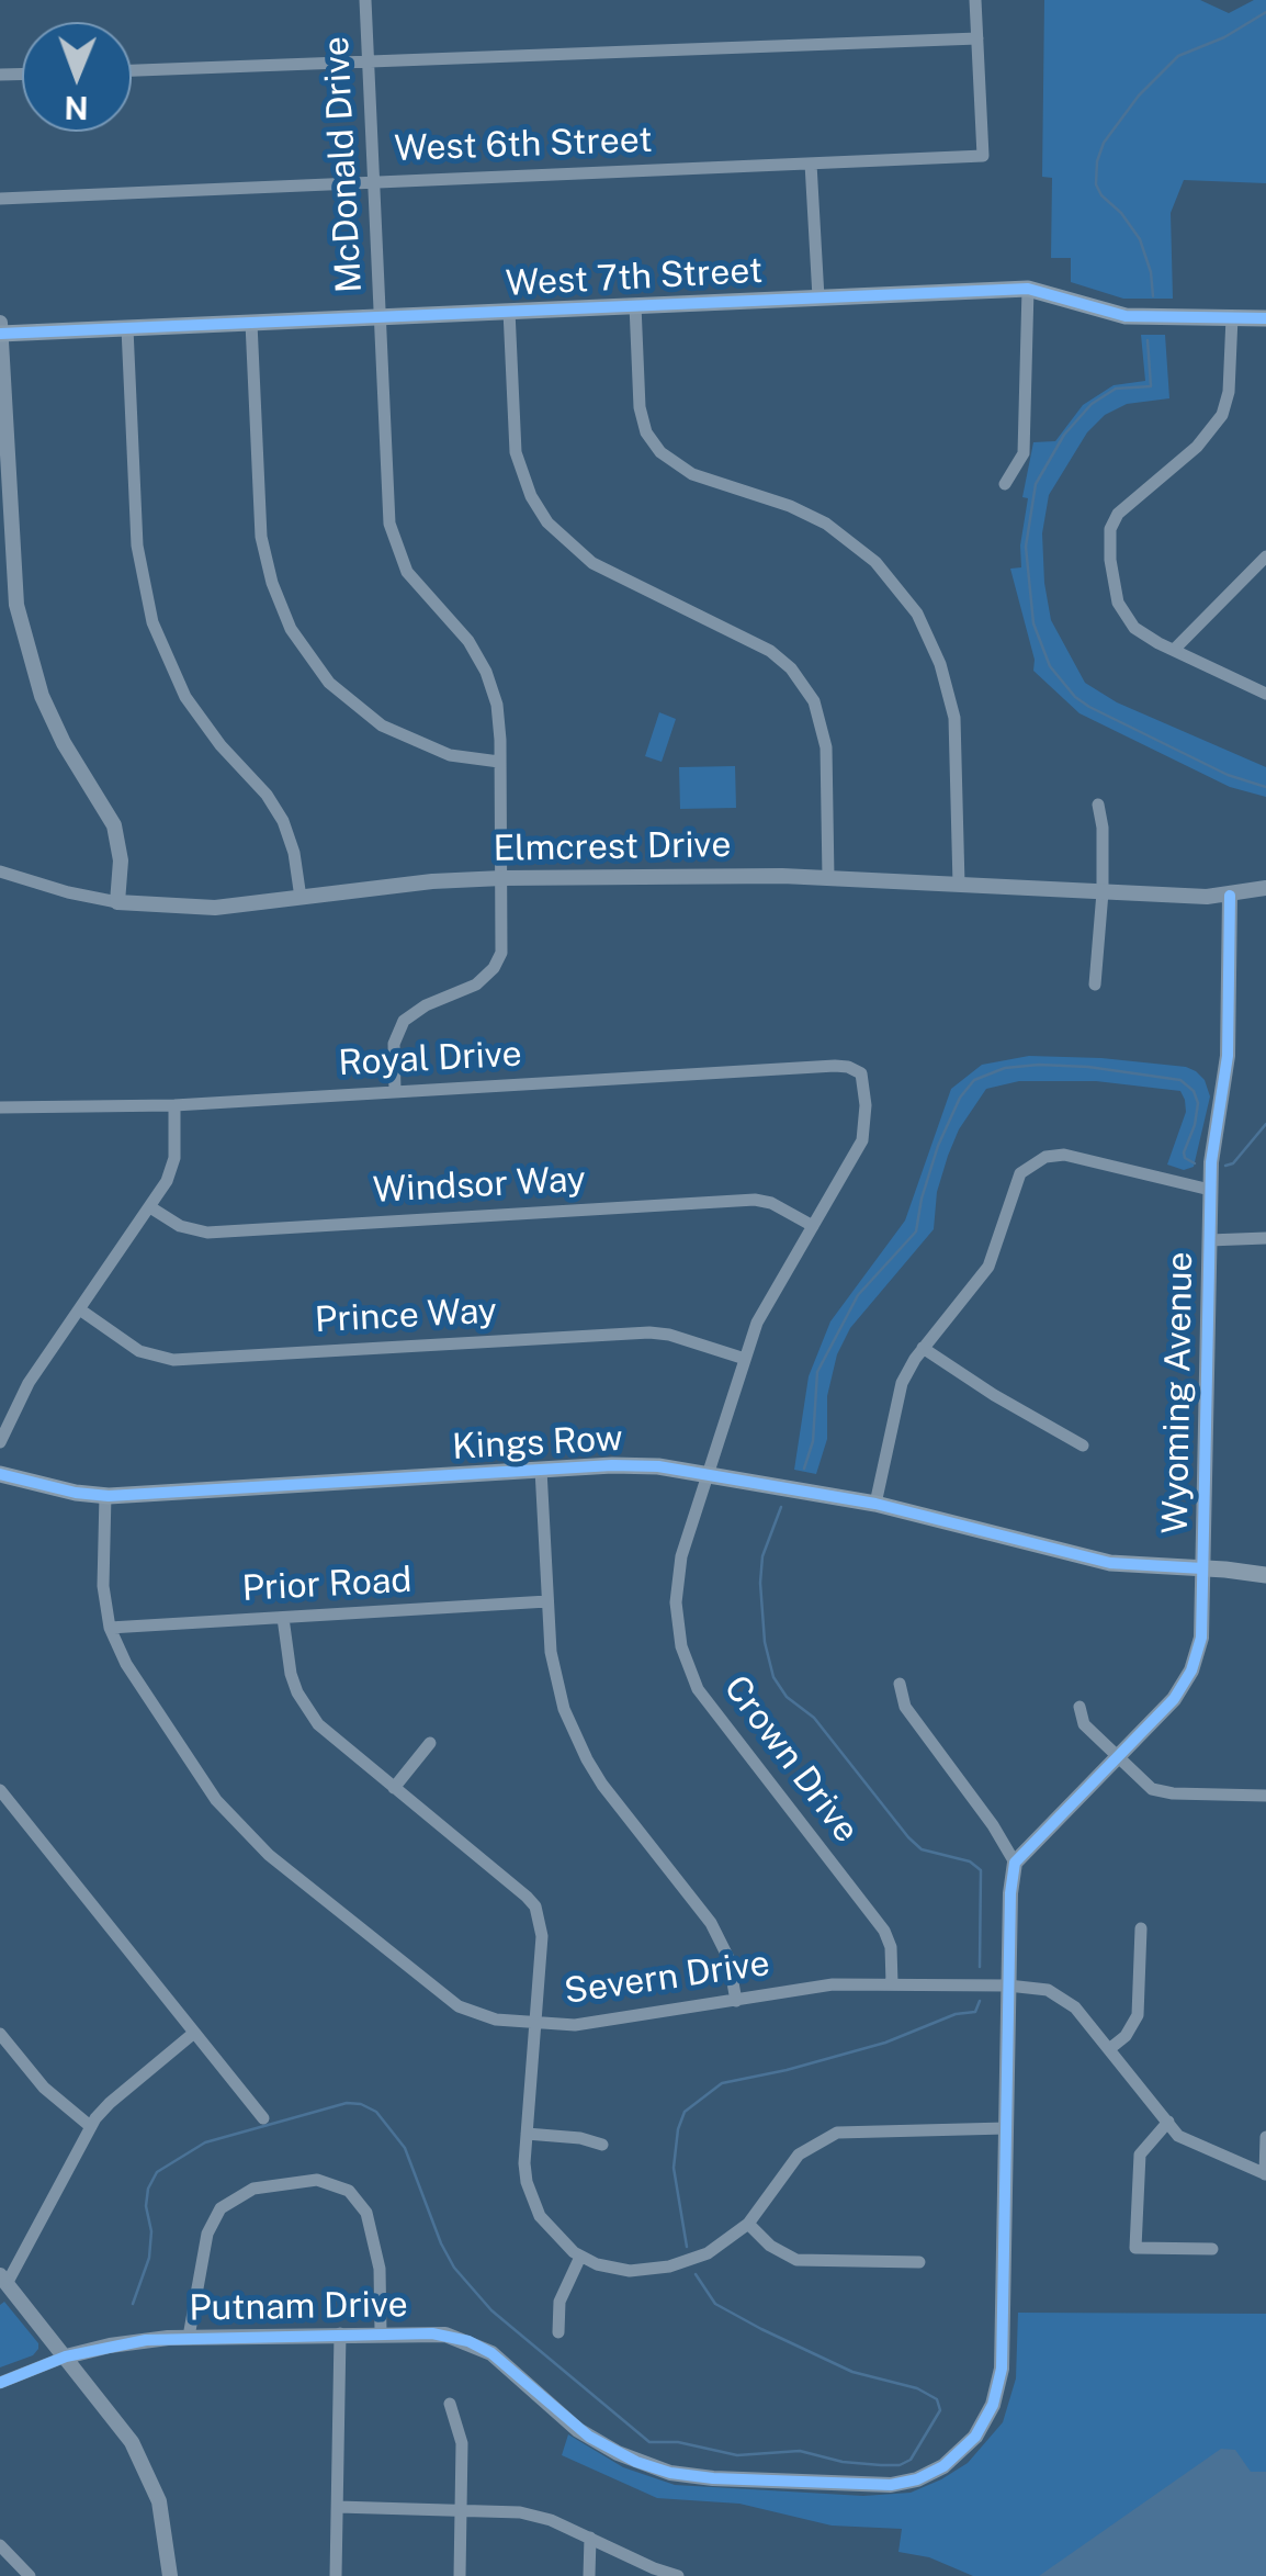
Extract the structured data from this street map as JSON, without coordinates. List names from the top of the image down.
{
  "streets": {
    "main road": ["West 7th Street", "Kings Row"],
    "street": [
      "West 6th Street",
      "McDonald Drive",
      "Elmcrest Drive",
      "Royal Drive",
      "Windsor Way",
      "Prince Way",
      "Wyoming Avenue",
      "Prior Road",
      "Crown Drive",
      "Severn Drive",
      "Putnam Drive"
    ]
  },
  "crossings": [
    ["West 6th Street", "McDonald Drive"],
    ["McDonald Drive", "West 7th Street"],
    ["McDonald Drive", "Elmcrest Drive"],
    ["McDonald Drive", "Royal Drive"],
    ["Elmcrest Drive", "Wyoming Avenue"],
    ["Royal Drive", "Crown Drive"],
    ["Windsor Way", "Crown Drive"],
    ["Prince Way", "Crown Drive"],
    ["Wyoming Avenue", "Kings Row"],
    ["Kings Row", "Crown Drive"],
    ["Kings Row", "Severn Drive"],
    ["Prior Road", "Severn Drive"],
    ["Crown Drive", "Severn Drive"]
  ],
  "north": "bottom"
}
